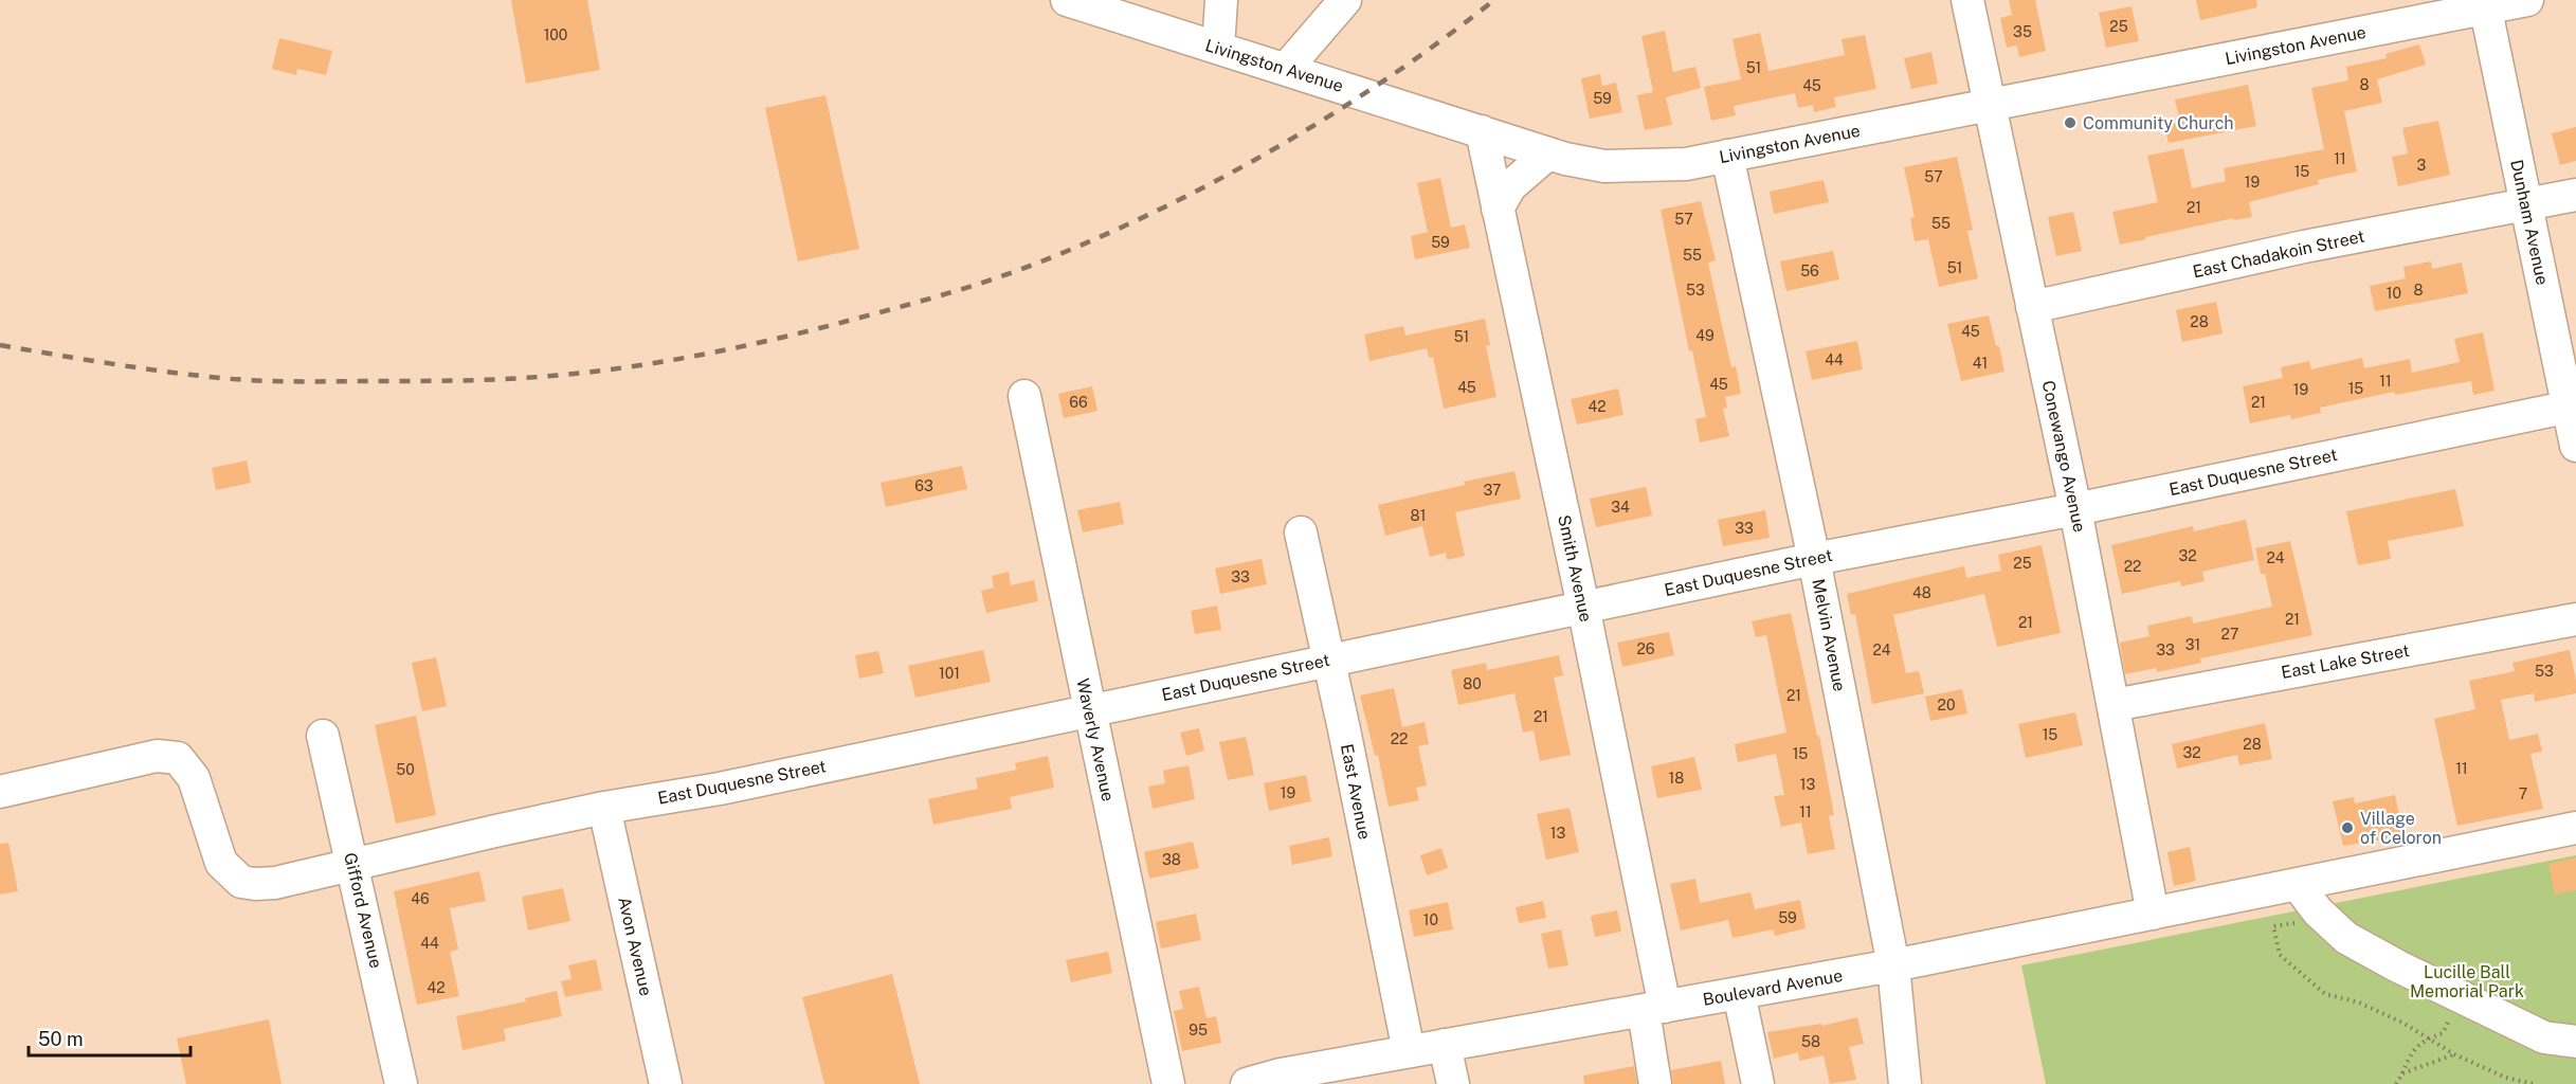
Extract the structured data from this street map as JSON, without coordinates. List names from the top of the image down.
{
  "streets": {
    "street": [
      "Livingston Avenue",
      "Dunham Avenue",
      "East Chadakoin Street",
      "Conewango Avenue",
      "East Duquesne Street",
      "Smith Avenue",
      "Melvin Avenue",
      "East Lake Street",
      "Waverly Avenue",
      "East Avenue",
      "Gifford Avenue",
      "Avon Avenue",
      "Boulevard Avenue"
    ]
  },
  "crossings": [
    ["Livingston Avenue", "Dunham Avenue"],
    ["Livingston Avenue", "Conewango Avenue"],
    ["Livingston Avenue", "Smith Avenue"],
    ["Livingston Avenue", "Melvin Avenue"],
    ["Dunham Avenue", "East Chadakoin Street"],
    ["Dunham Avenue", "East Duquesne Street"],
    ["East Chadakoin Street", "Conewango Avenue"],
    ["Conewango Avenue", "East Duquesne Street"],
    ["Conewango Avenue", "East Lake Street"],
    ["Conewango Avenue", "Boulevard Avenue"],
    ["East Duquesne Street", "Smith Avenue"],
    ["East Duquesne Street", "Melvin Avenue"],
    ["East Duquesne Street", "Waverly Avenue"],
    ["East Duquesne Street", "East Avenue"],
    ["East Duquesne Street", "Gifford Avenue"],
    ["East Duquesne Street", "Avon Avenue"],
    ["Smith Avenue", "Boulevard Avenue"],
    ["Melvin Avenue", "Boulevard Avenue"],
    ["East Avenue", "Boulevard Avenue"]
  ],
  "parks": ["Lucille Ball Memorial Park"],
  "places": ["Community Church", "Village of Celoron"],
  "house_numbers": [
    "25",
    "35",
    "100",
    "51",
    "8",
    "45",
    "59",
    "11",
    "3",
    "15",
    "57",
    "19",
    "21",
    "57",
    "55",
    "59",
    "55",
    "51",
    "56",
    "53",
    "8",
    "10",
    "28",
    "45",
    "49",
    "51",
    "44",
    "41",
    "11",
    "45",
    "45",
    "15",
    "19",
    "66",
    "21",
    "42",
    "63",
    "37",
    "34",
    "81",
    "33",
    "32",
    "24",
    "25",
    "22",
    "33",
    "48",
    "21",
    "21",
    "27",
    "31",
    "26",
    "24",
    "33",
    "53",
    "101",
    "80",
    "21",
    "20",
    "21",
    "15",
    "22",
    "28",
    "32",
    "15",
    "11",
    "50",
    "18",
    "13",
    "19",
    "7",
    "11",
    "13",
    "38",
    "46",
    "59",
    "10",
    "44",
    "42",
    "95",
    "58"
  ],
  "scale_bar": "50 m"
}
